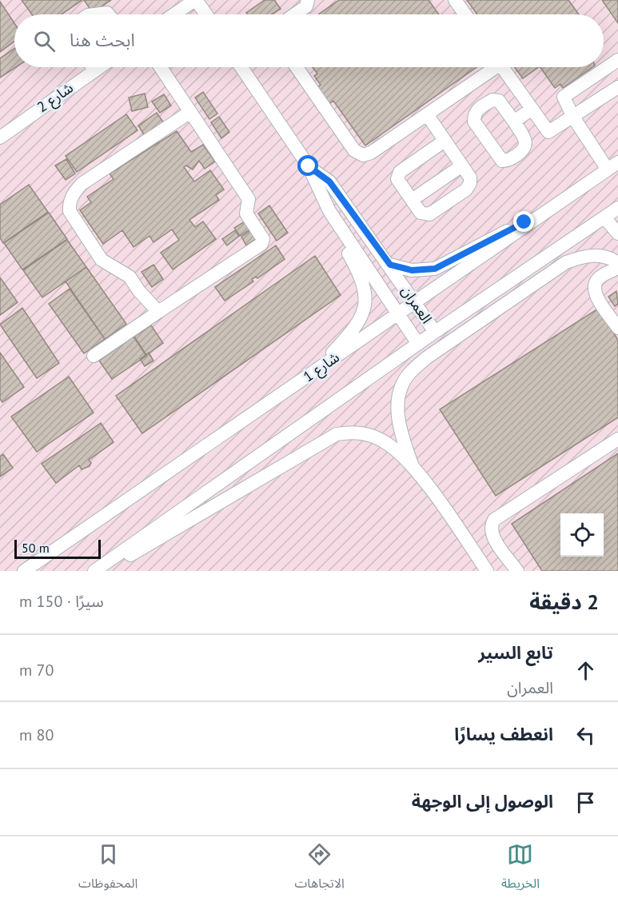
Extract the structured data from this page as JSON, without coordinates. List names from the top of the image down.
{
  "streets": {
    "street": ["شارع 2", "العمران", "شارع 1"]
  },
  "crossings": [
    ["العمران", "شارع 1"]
  ],
  "scale_bar": "50 m",
  "page": {
    "search": "ابحث هنا",
    "scale": "50 m",
    "heading": ["2 دقيقة", "سيرًا · 150 m"],
    "list": [
      ["تابع السير", "العمران", "70 m"],
      ["انعطف يسارًا", "80 m"],
      "الوصول إلى الوجهة"
    ],
    "nav": ["الخريطة", "الاتجاهات", "المحفوظات"]
  }
}
